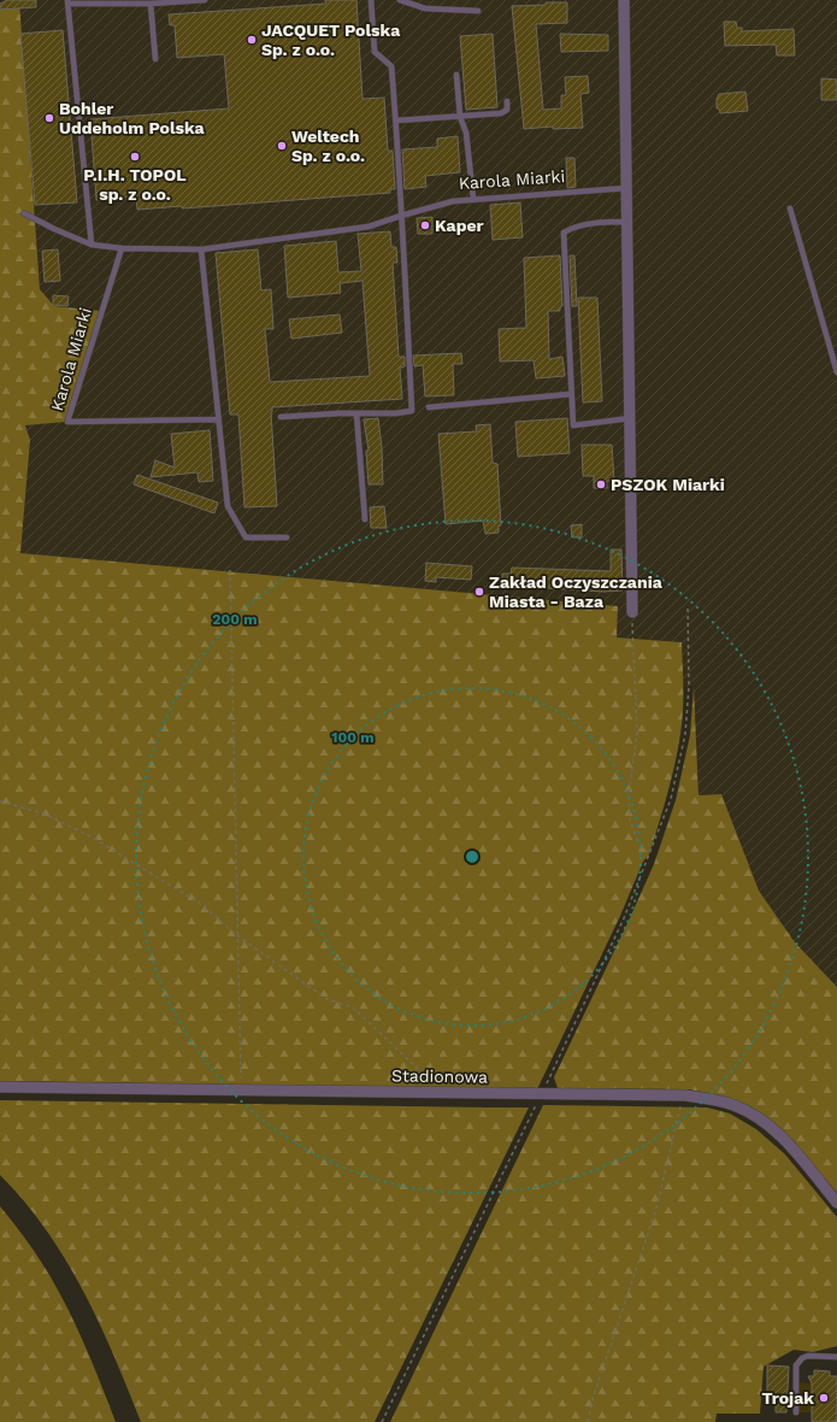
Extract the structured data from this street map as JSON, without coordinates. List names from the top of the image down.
{
  "streets": {
    "street": ["Stadionowa"],
    "lane": ["Karola Miarki"]
  },
  "places": [
    "JACQUET Polska Sp. z o.o.",
    "Bohler Uddeholm Polska",
    "Weltech Sp. z o.o.",
    "P.I.H. TOPOL sp. z o.o.",
    "Kaper",
    "PSZOK Miarki",
    "Zakład Oczyszczania Miasta - Baza",
    "Trojak"
  ],
  "rings": ["200 m", "100 m"]
}
